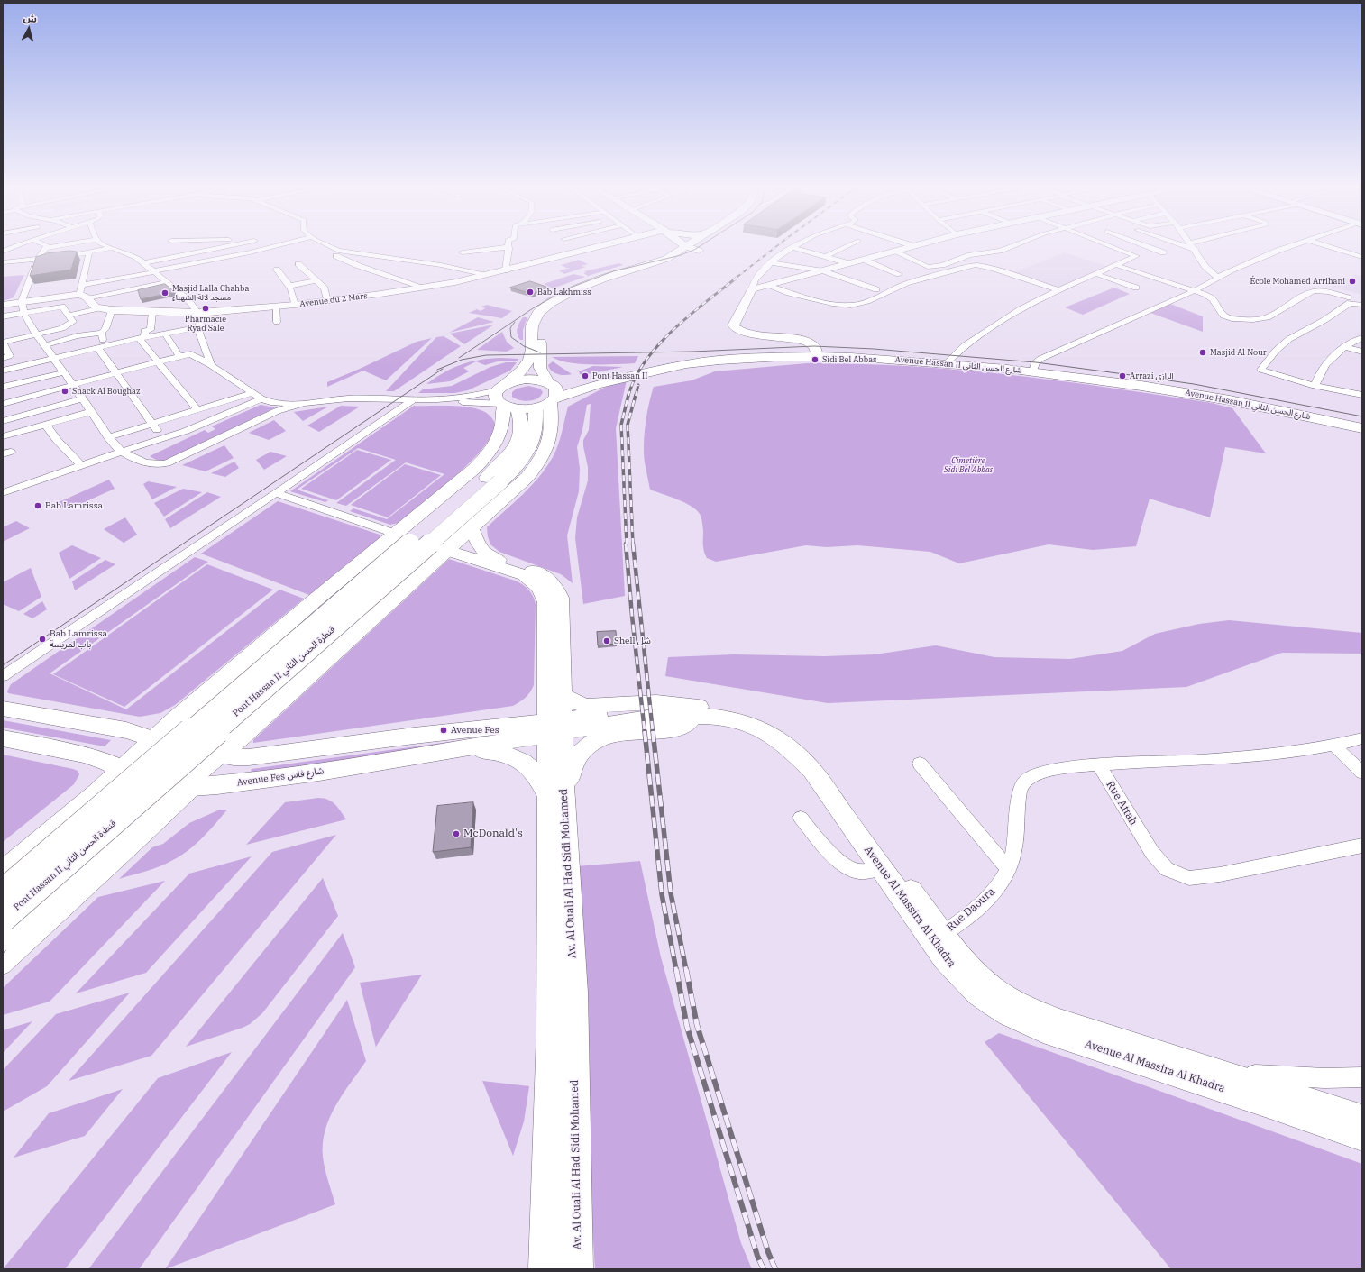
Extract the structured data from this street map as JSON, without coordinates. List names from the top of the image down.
{
  "streets": {
    "main road": ["Avenue Hassan II شارع الحسن الثاني", "Pont Hassan II قنطرة الحسن الثاني"],
    "street": [
      "Avenue du 2 Mars",
      "Avenue Fes شارع فاس",
      "Rue Attah",
      "Av. Al Ouali Al Had Sidi Mohamed",
      "Avenue Al Massira Al Khadra",
      "Rue Daoura"
    ]
  },
  "crossings": [
    ["Avenue Hassan II شارع الحسن الثاني", "Pont Hassan II قنطرة الحسن الثاني"],
    ["Avenue Fes شارع فاس", "Av. Al Ouali Al Had Sidi Mohamed"],
    ["Avenue Fes شارع فاس", "Avenue Al Massira Al Khadra"],
    ["Rue Attah", "Rue Daoura"],
    ["Av. Al Ouali Al Had Sidi Mohamed", "Avenue Al Massira Al Khadra"],
    ["Avenue Al Massira Al Khadra", "Rue Daoura"]
  ],
  "parks": ["Cimetière Sidi Bel Abbas"],
  "places": [
    "École Mohamed Arrihani",
    "Bab Lakhmiss",
    "Masjid Lalla Chahba مسجد لالة الشهباء",
    "Pharmacie Ryad Sale",
    "Masjid Al Nour",
    "Sidi Bel Abbas",
    "Pont Hassan II",
    "Arrazi الرازي",
    "Snack Al Boughaz",
    "Bab Lamrissa",
    "Bab Lamrissa باب لمريسة",
    "Shell شل",
    "Avenue Fes",
    "McDonald's"
  ],
  "north": "top"
}
